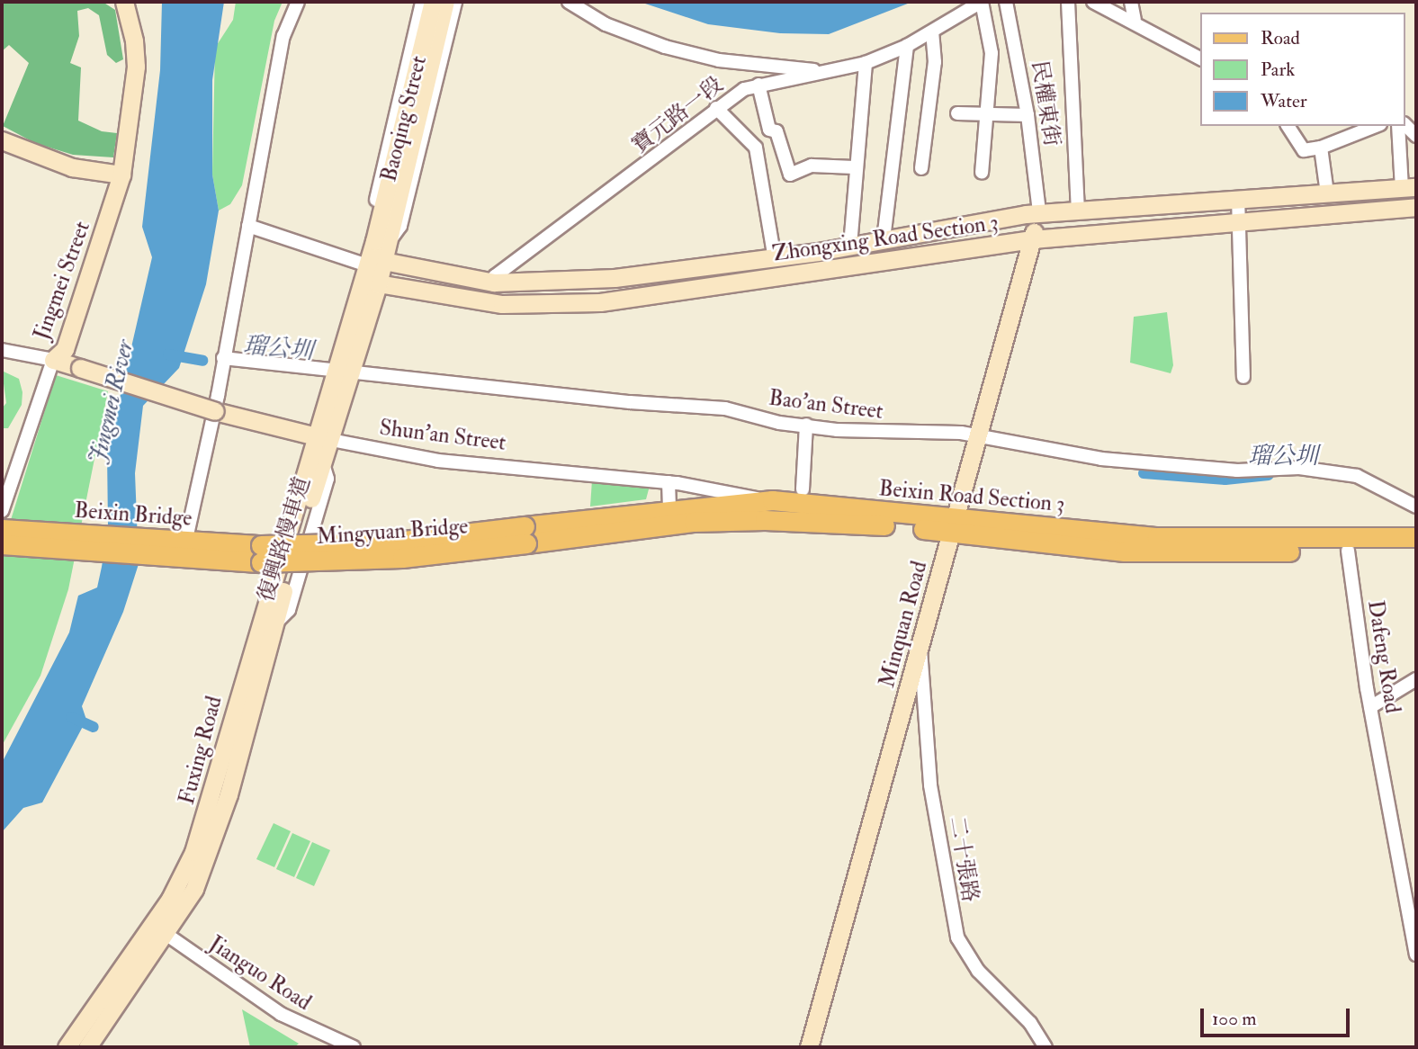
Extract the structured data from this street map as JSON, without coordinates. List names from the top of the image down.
{
  "streets": {
    "main road": ["Beixin Road Section 3", "Beixin Bridge", "Mingyuan Bridge"],
    "street": [
      "民權東街",
      "寶元路一段",
      "Baoqing Street",
      "Zhongxing Road Section 3",
      "Jingmei Street",
      "Bao'an Street",
      "Shun’an Street",
      "Minquan Road",
      "Dafeng Road",
      "Fuxing Road",
      "二十張路",
      "Jianguo Road"
    ]
  },
  "crossings": [
    ["民權東街", "Zhongxing Road Section 3"],
    ["民權東街", "Minquan Road"],
    ["寶元路一段", "Zhongxing Road Section 3"],
    ["Baoqing Street", "Zhongxing Road Section 3"],
    ["Baoqing Street", "Bao'an Street"],
    ["Baoqing Street", "Shun’an Street"],
    ["Baoqing Street", "Fuxing Road"],
    ["Zhongxing Road Section 3", "Minquan Road"],
    ["Jingmei Street", "Shun’an Street"],
    ["Bao'an Street", "Minquan Road"],
    ["Shun’an Street", "Beixin Road Section 3"],
    ["Shun’an Street", "Fuxing Road"],
    ["Beixin Road Section 3", "Mingyuan Bridge"],
    ["Beixin Road Section 3", "Minquan Road"],
    ["Beixin Road Section 3", "Dafeng Road"],
    ["Beixin Bridge", "Mingyuan Bridge"],
    ["Minquan Road", "二十張路"],
    ["Fuxing Road", "Jianguo Road"]
  ],
  "water": ["瑠公圳", "Jingmei River"],
  "legend": ["Road", "Park", "Water"],
  "scale_bar": "100 m"
}
